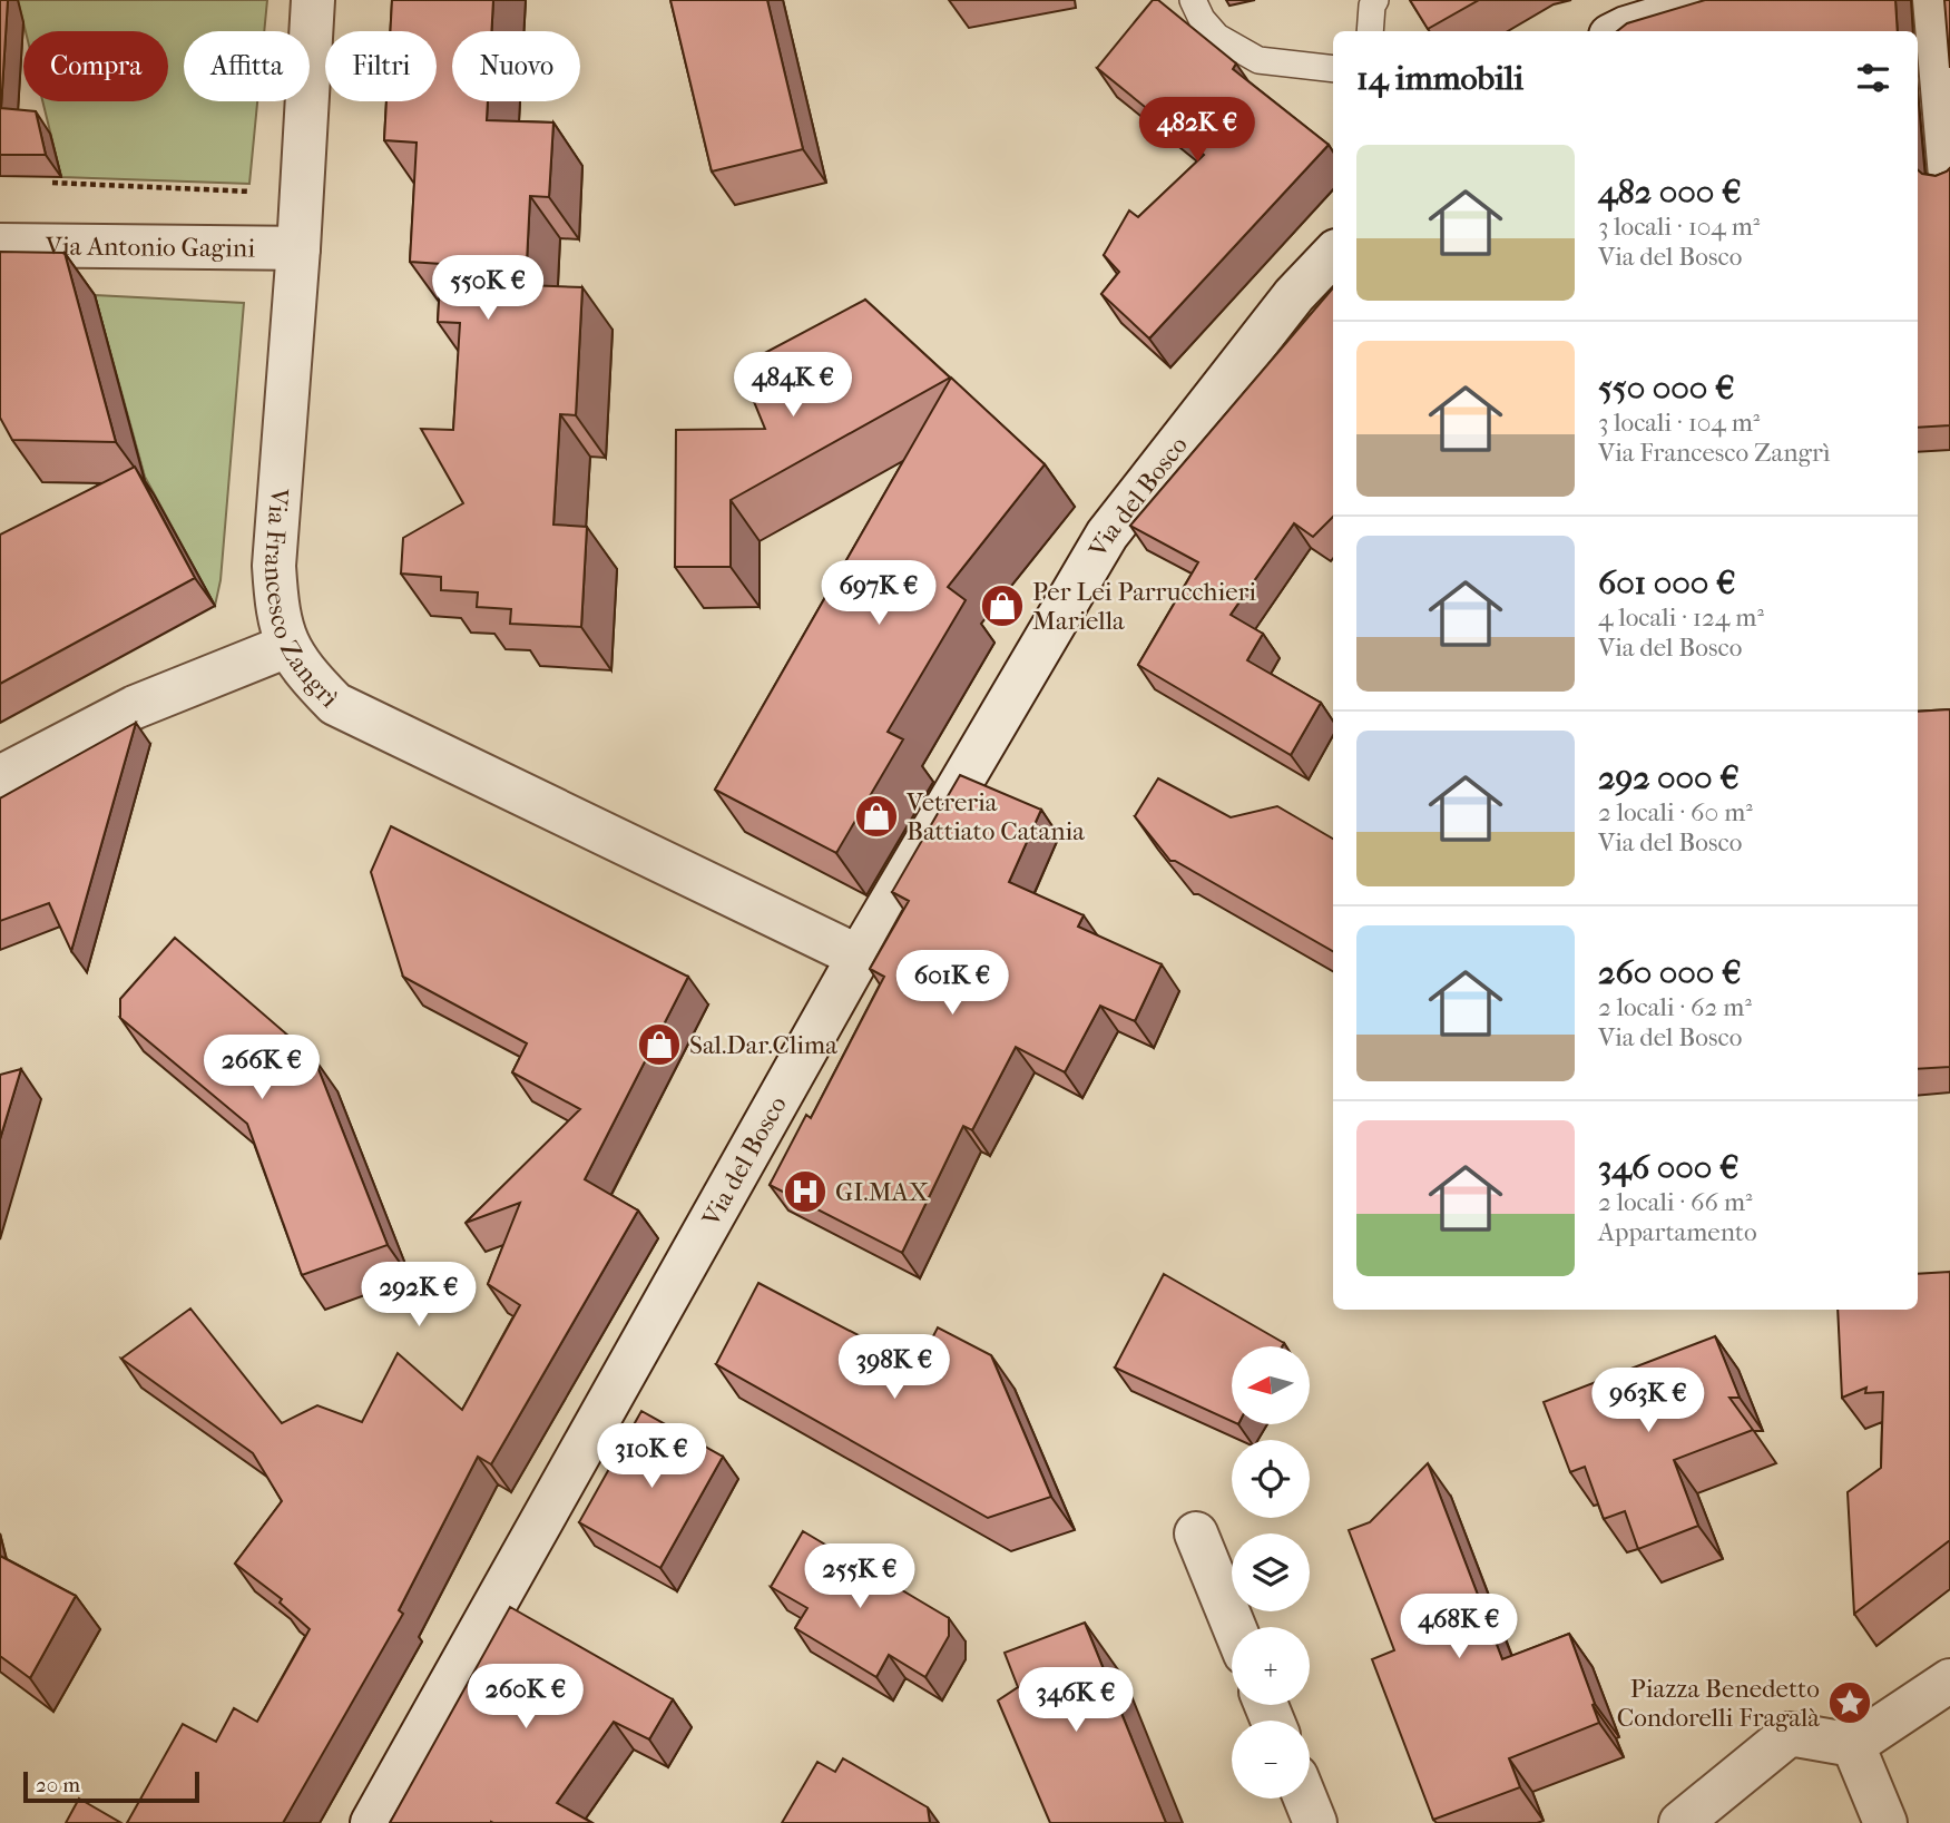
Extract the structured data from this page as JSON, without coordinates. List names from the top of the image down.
{
  "streets": {
    "street": ["Via Antonio Gagini", "Via del Bosco", "Via Francesco Zangrì"]
  },
  "crossings": [
    ["Via Antonio Gagini", "Via Francesco Zangrì"],
    ["Via del Bosco", "Via Francesco Zangrì"]
  ],
  "places": {
    "shop": ["Per Lei Parrucchieri Mariella", "Vetreria Battiato Catania", "Sal.Dar.Clima"],
    "hospital": ["GI.MAX"],
    "place": ["Piazza Benedetto Condorelli Fragalà"]
  },
  "scale_bar": "20 m",
  "north": "left",
  "page": {
    "chip": [
      "Compra",
      "Affitta",
      "Filtri",
      "Nuovo"
    ],
    "heading": "14 immobili",
    "price": [
      "482K €",
      "550K €",
      "484K €",
      "697K €",
      "601K €",
      "266K €",
      "292K €",
      "398K €",
      "963K €",
      "310K €",
      "255K €",
      "468K €",
      "260K €",
      "346K €"
    ],
    "list": [
      {
        "name": "482 000 €",
        "note": "3 locali · 104 m² · Via del Bosco"
      },
      {
        "name": "550 000 €",
        "note": "3 locali · 104 m² · Via Francesco Zangrì"
      },
      {
        "name": "601 000 €",
        "note": "4 locali · 124 m² · Via del Bosco"
      },
      {
        "name": "292 000 €",
        "note": "2 locali · 60 m² · Via del Bosco"
      },
      {
        "name": "260 000 €",
        "note": "2 locali · 62 m² · Via del Bosco"
      },
      {
        "name": "346 000 €",
        "note": "2 locali · 66 m² · Appartamento"
      }
    ],
    "map_buttons": ["+", "−"],
    "scale": "20 m"
  }
}
